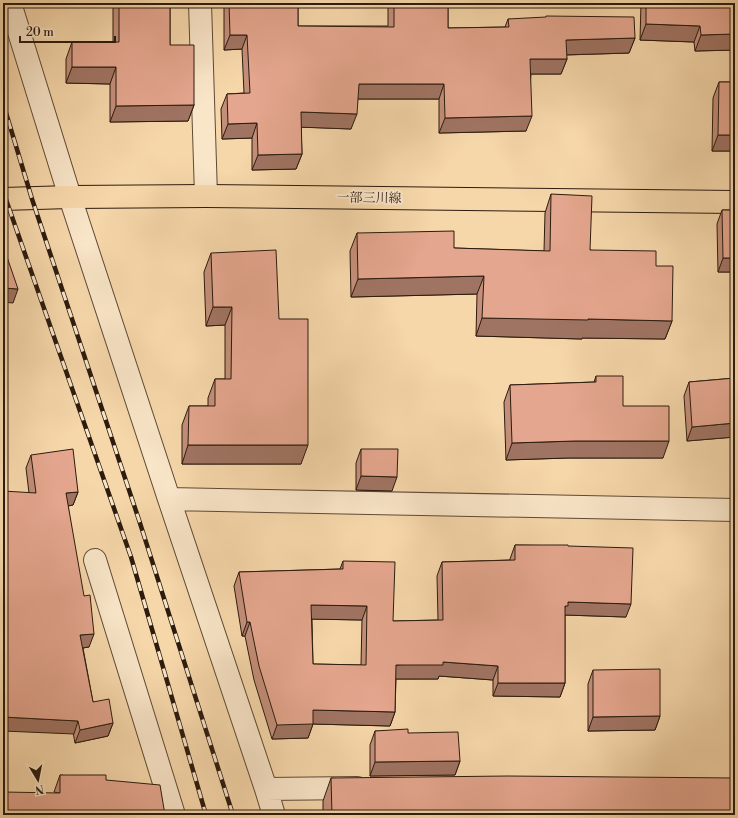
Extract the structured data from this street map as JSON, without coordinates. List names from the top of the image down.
{
  "streets": {
    "main road": ["一部三川線"]
  },
  "scale_bar": "20 m",
  "north": "bottom"
}
